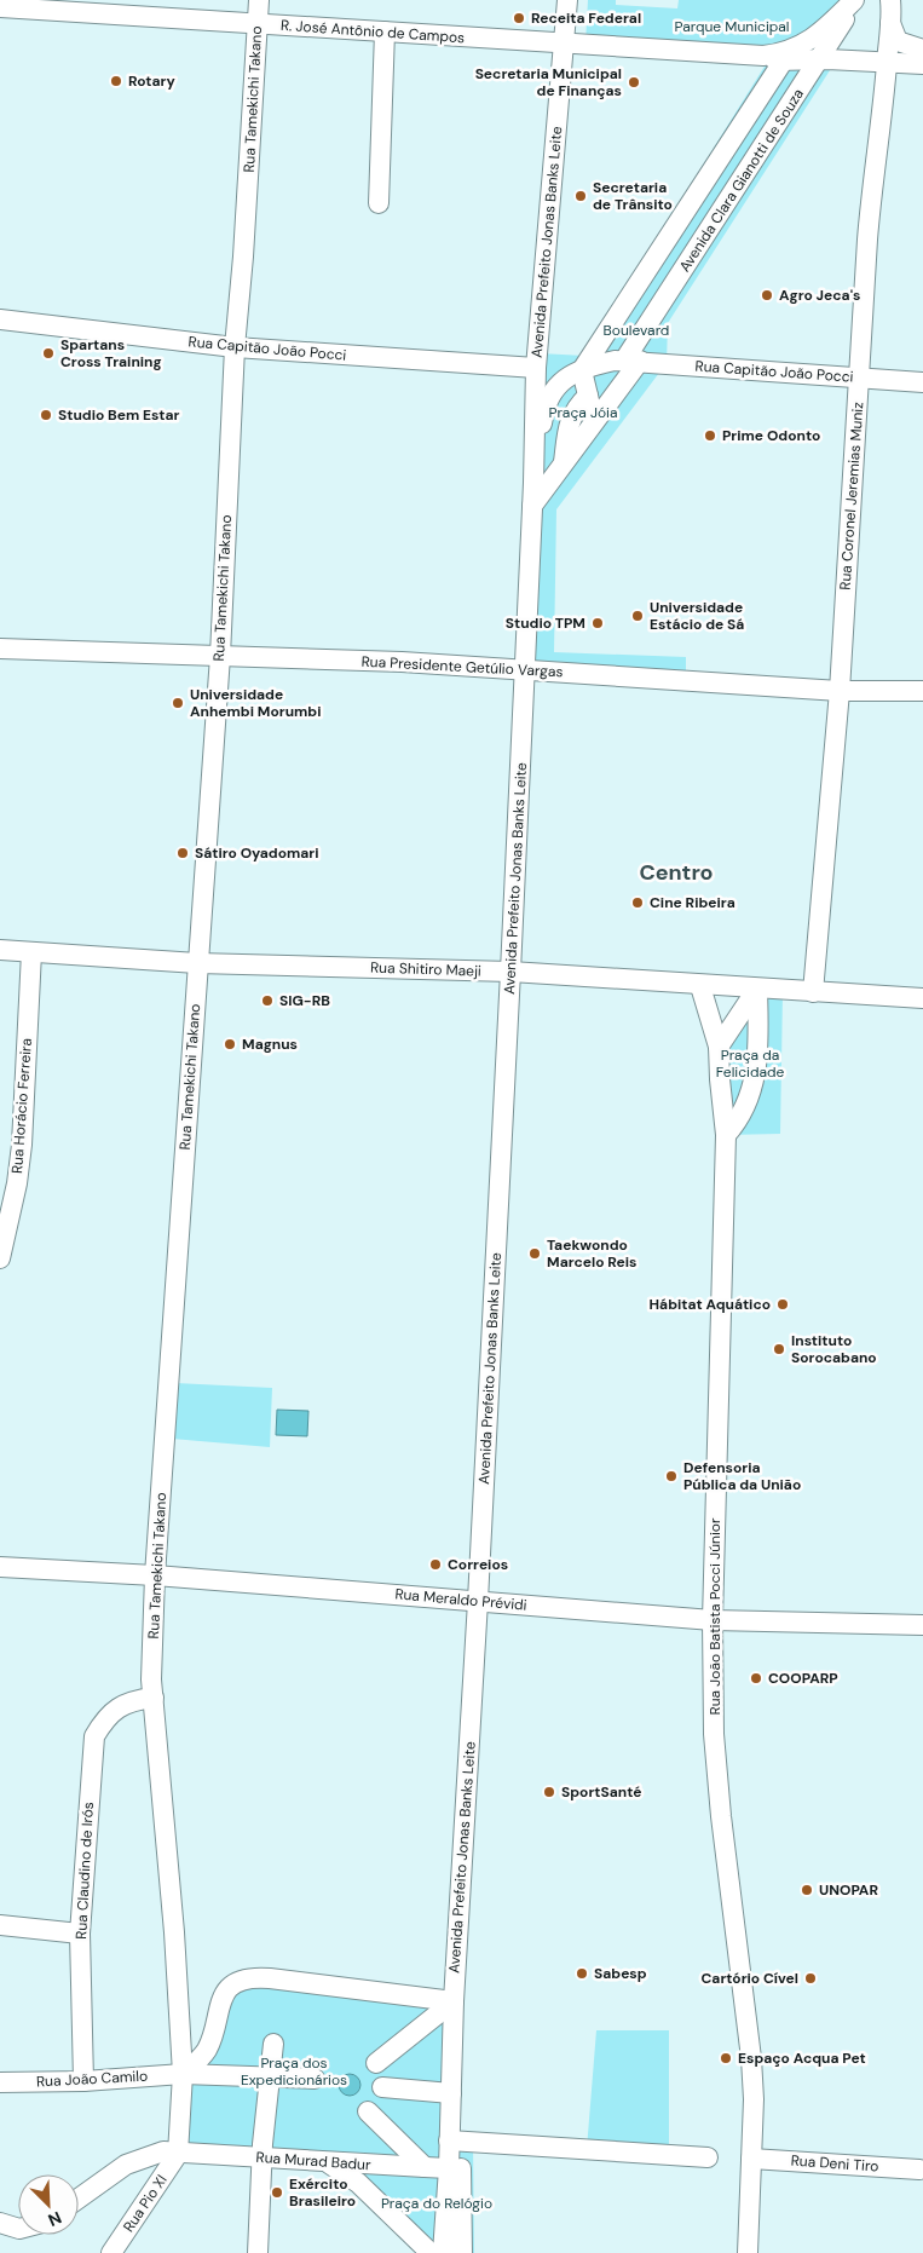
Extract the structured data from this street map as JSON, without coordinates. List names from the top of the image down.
{
  "streets": {
    "street": [
      "R. José Antônio de Campos",
      "Rua Tamekichi Takano",
      "Avenida Clara Gianotti de Souza",
      "Avenida Prefeito Jonas Banks Leite",
      "Rua Capitão João Pocci",
      "Rua Coronel Jeremias Muniz",
      "Rua Presidente Getúlio Vargas",
      "Rua Shitiro Maeji",
      "Rua Horácio Ferreira",
      "Rua Meraldo Prévidi",
      "Rua João Batista Pocci Júnior",
      "Rua Claudino de Irós",
      "Rua João Camilo",
      "Rua Murad Badur",
      "Rua Deni Tiro",
      "Rua Pio XI"
    ]
  },
  "crossings": [
    ["R. José Antônio de Campos", "Rua Tamekichi Takano"],
    ["R. José Antônio de Campos", "Avenida Prefeito Jonas Banks Leite"],
    ["Rua Tamekichi Takano", "Rua Capitão João Pocci"],
    ["Rua Tamekichi Takano", "Rua Presidente Getúlio Vargas"],
    ["Rua Tamekichi Takano", "Rua Shitiro Maeji"],
    ["Rua Tamekichi Takano", "Rua Meraldo Prévidi"],
    ["Rua Tamekichi Takano", "Rua Claudino de Irós"],
    ["Rua Tamekichi Takano", "Rua João Camilo"],
    ["Rua Tamekichi Takano", "Rua Murad Badur"],
    ["Rua Tamekichi Takano", "Rua Pio XI"],
    ["Avenida Clara Gianotti de Souza", "Avenida Prefeito Jonas Banks Leite"],
    ["Avenida Clara Gianotti de Souza", "Rua Capitão João Pocci"],
    ["Avenida Prefeito Jonas Banks Leite", "Rua Capitão João Pocci"],
    ["Avenida Prefeito Jonas Banks Leite", "Rua Presidente Getúlio Vargas"],
    ["Avenida Prefeito Jonas Banks Leite", "Rua Shitiro Maeji"],
    ["Avenida Prefeito Jonas Banks Leite", "Rua Meraldo Prévidi"],
    ["Avenida Prefeito Jonas Banks Leite", "Rua Murad Badur"],
    ["Rua Capitão João Pocci", "Rua Coronel Jeremias Muniz"],
    ["Rua Coronel Jeremias Muniz", "Rua Presidente Getúlio Vargas"],
    ["Rua Coronel Jeremias Muniz", "Rua Shitiro Maeji"],
    ["Rua Shitiro Maeji", "Rua Horácio Ferreira"],
    ["Rua Shitiro Maeji", "Rua João Batista Pocci Júnior"],
    ["Rua Meraldo Prévidi", "Rua João Batista Pocci Júnior"],
    ["Rua João Batista Pocci Júnior", "Rua Deni Tiro"],
    ["Rua Claudino de Irós", "Rua João Camilo"],
    ["Rua Murad Badur", "Rua Pio XI"]
  ],
  "districts": ["Centro"],
  "parks": [
    "Parque Municipal",
    "Boulevard",
    "Praça Jóia",
    "Praça da Felicidade",
    "Praça dos Expedicionários",
    "Praça do Relógio"
  ],
  "places": [
    "Receita Federal",
    "Rotary",
    "Secretaria Municipal de Finanças",
    "Secretaria de Trânsito",
    "Agro Jeca's",
    "Spartans Cross Training",
    "Studio Bem Estar",
    "Prime Odonto",
    "Universidade Estácio de Sá",
    "Studio TPM",
    "Universidade Anhembi Morumbi",
    "Sátiro Oyadomari",
    "Cine Ribeira",
    "SIG-RB",
    "Magnus",
    "Taekwondo Marcelo Reis",
    "Hábitat Aquático",
    "Instituto Sorocabano",
    "Defensoria Pública da União",
    "Correios",
    "COOPARP",
    "SportSanté",
    "UNOPAR",
    "Sabesp",
    "Cartório Cível",
    "Espaço Acqua Pet",
    "Exército Brasileiro"
  ],
  "north": "bottom right"
}
